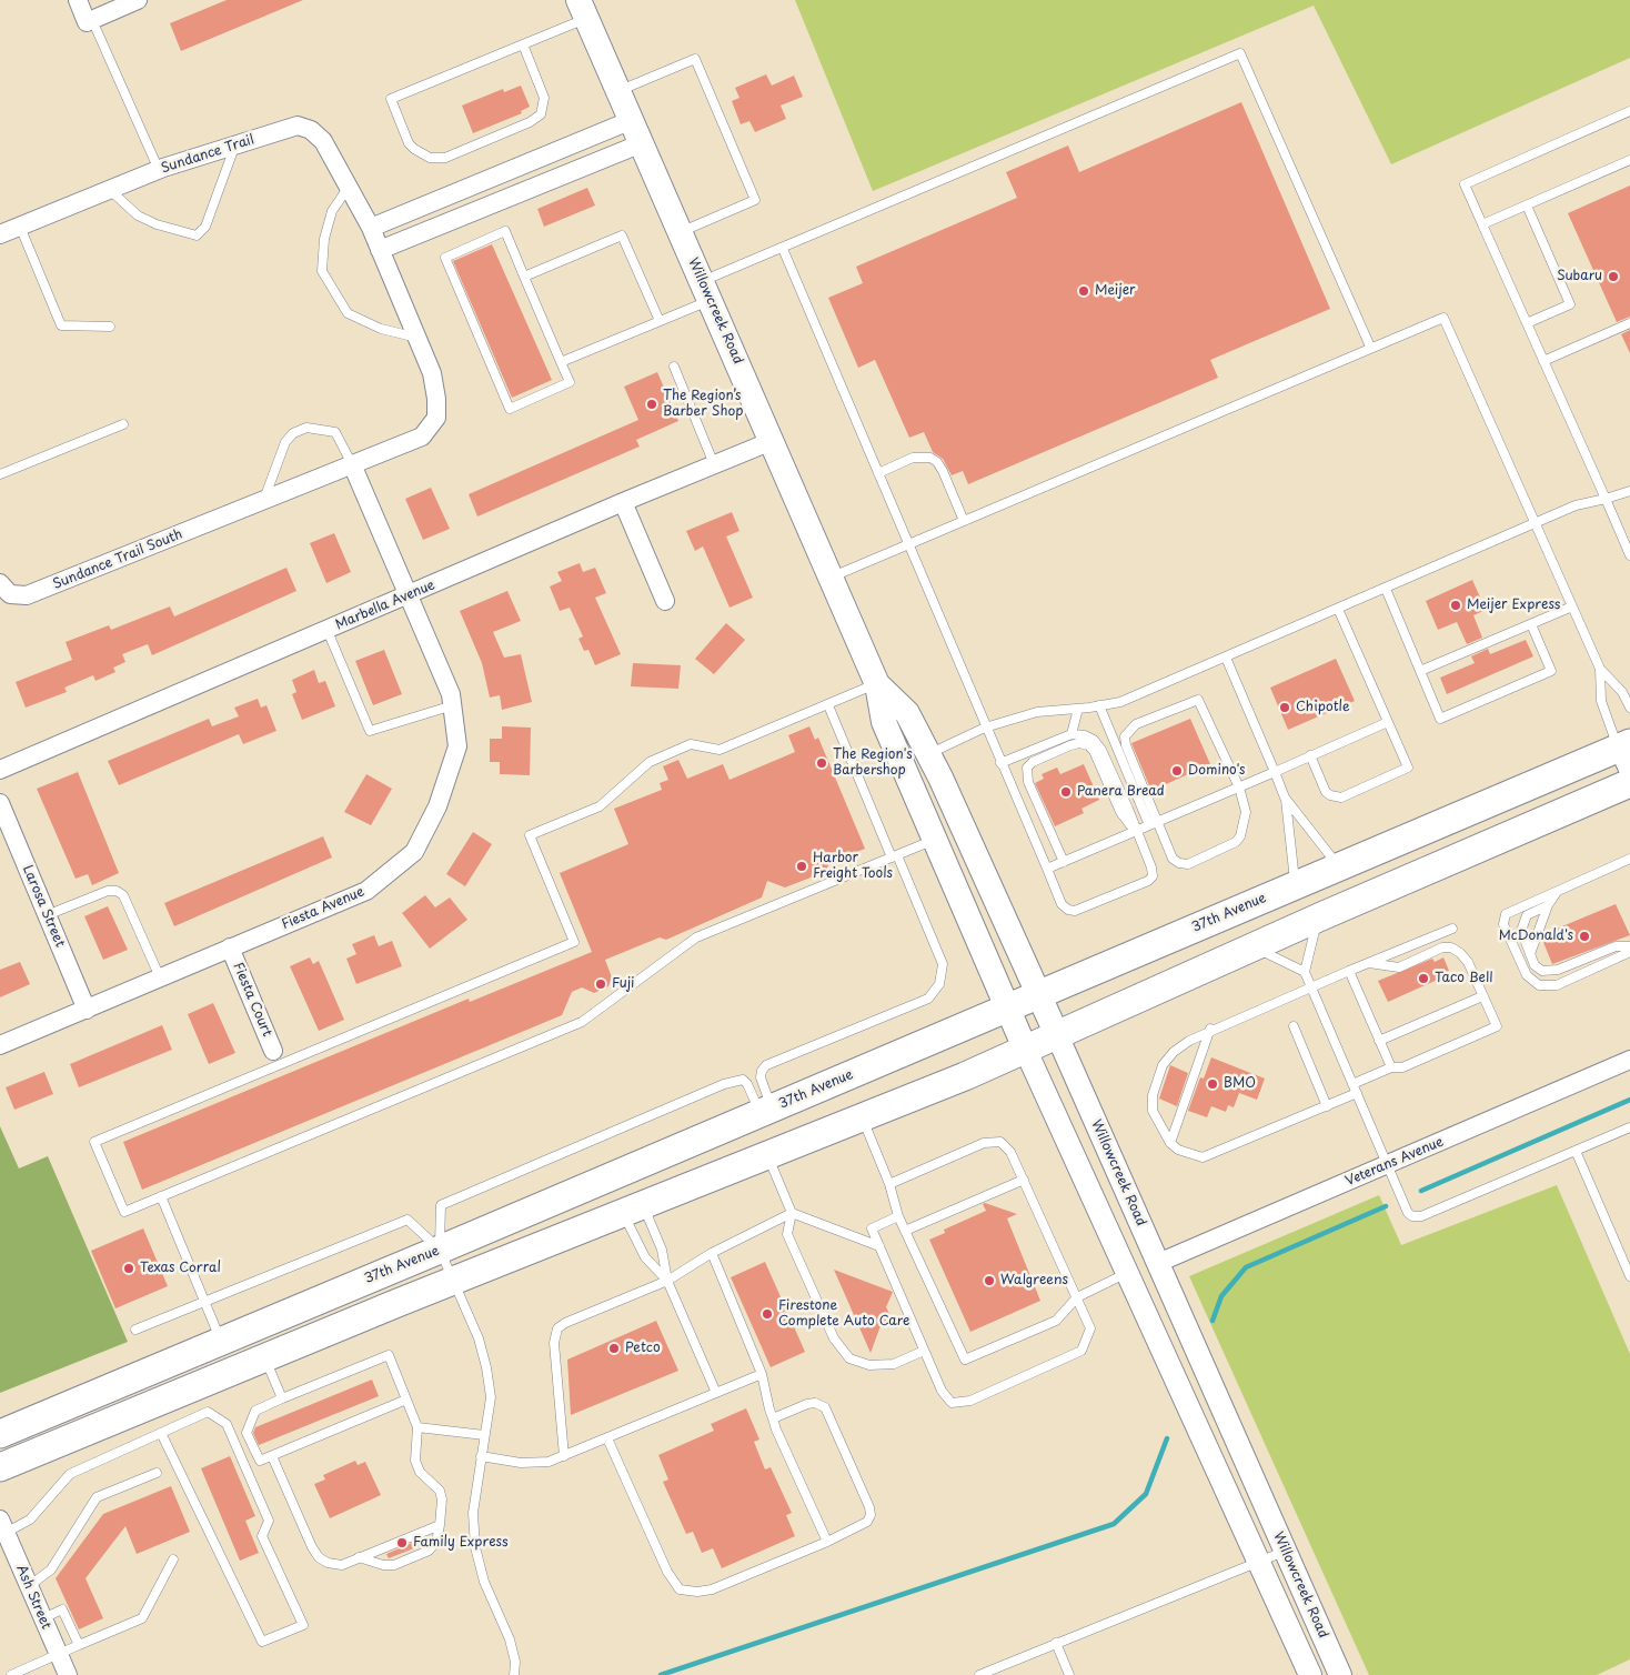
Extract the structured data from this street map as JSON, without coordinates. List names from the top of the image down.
{
  "streets": {
    "main road": ["Willowcreek Road", "37th Avenue"],
    "street": [
      "Sundance Trail",
      "Sundance Trail South",
      "Marbella Avenue",
      "Larosa Street",
      "Fiesta Avenue",
      "Fiesta Court",
      "Veterans Avenue",
      "Ash Street"
    ]
  },
  "crossings": [
    ["Sundance Trail", "Sundance Trail South"],
    ["Willowcreek Road", "Marbella Avenue"],
    ["Willowcreek Road", "37th Avenue"],
    ["Willowcreek Road", "Veterans Avenue"],
    ["Marbella Avenue", "Fiesta Avenue"],
    ["Larosa Street", "Fiesta Avenue"],
    ["Fiesta Avenue", "Fiesta Court"]
  ],
  "places": [
    "Subaru",
    "Meijer",
    "The Region’s Barber Shop",
    "Meijer Express",
    "Chipotle",
    "The Region's Barbershop",
    "Domino's",
    "Panera Bread",
    "Harbor Freight Tools",
    "McDonald's",
    "Taco Bell",
    "Fuji",
    "BMO",
    "Texas Corral",
    "Walgreens",
    "Firestone Complete Auto Care",
    "Petco",
    "Family Express"
  ]
}
